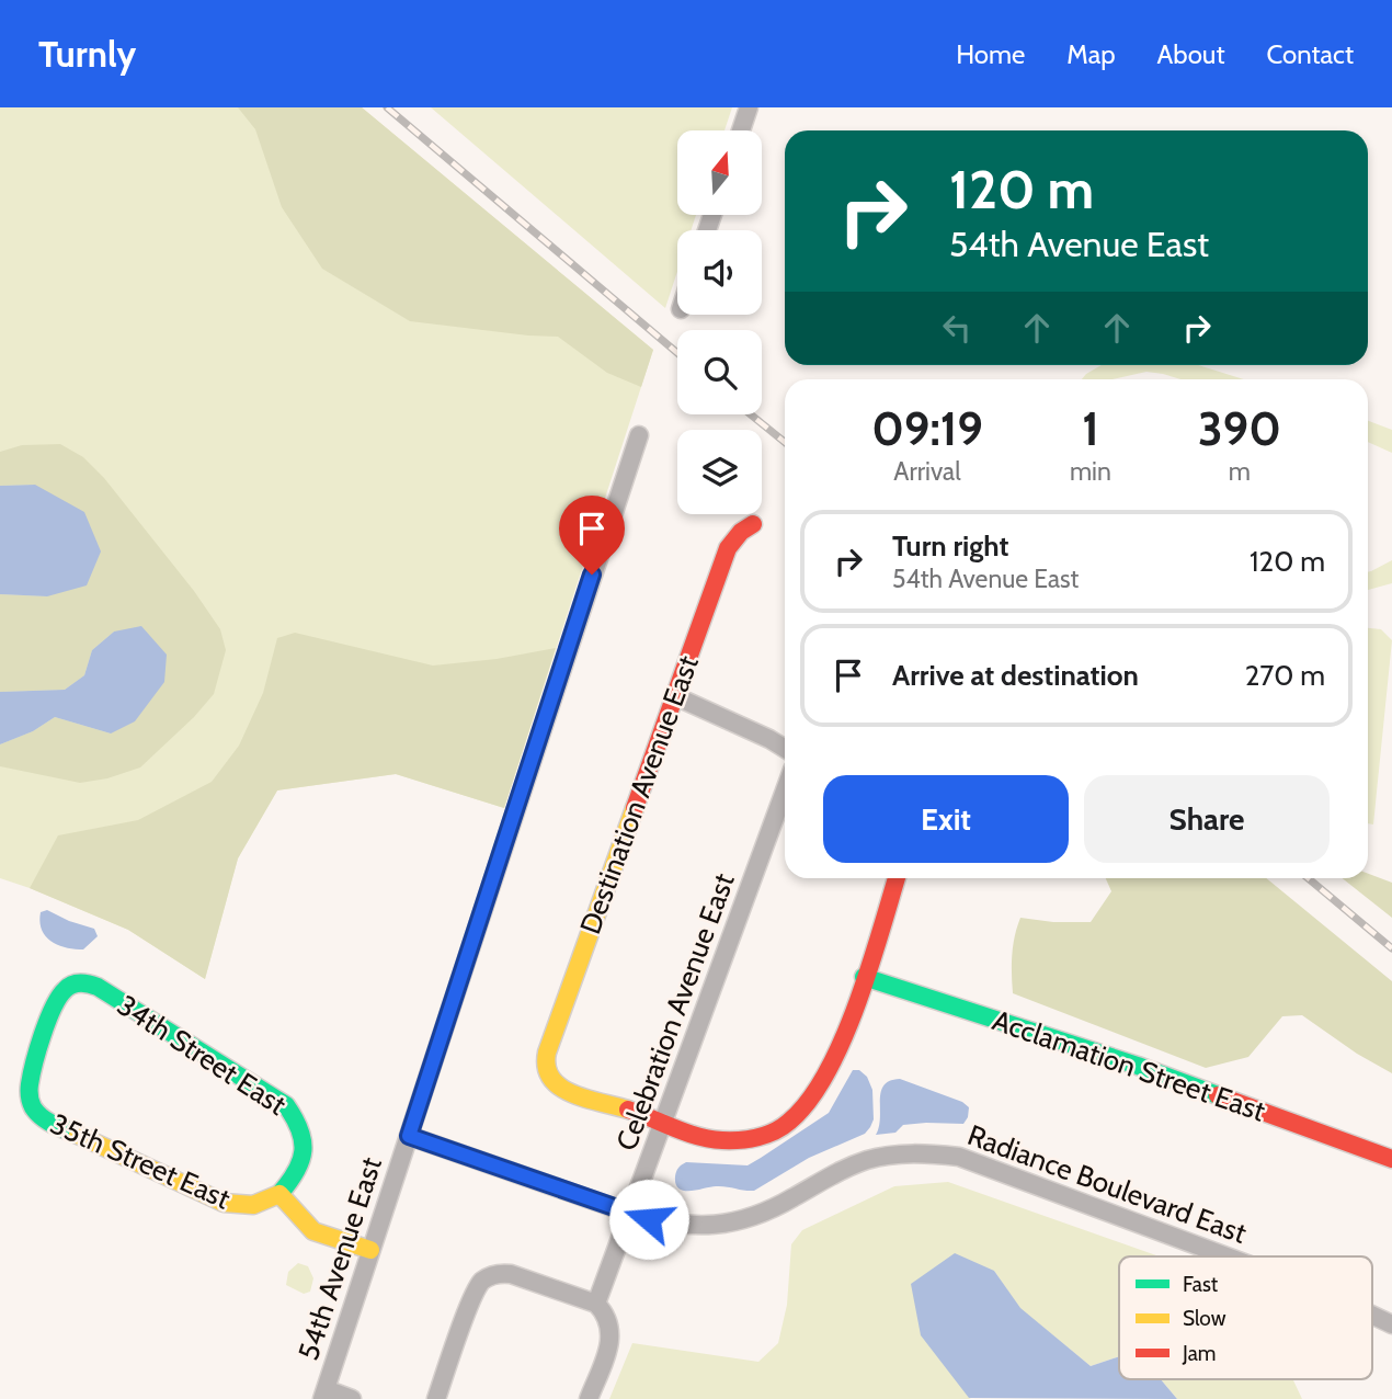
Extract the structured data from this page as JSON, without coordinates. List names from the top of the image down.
{
  "streets": {
    "street": [
      "Destination Avenue East",
      "Celebration Avenue East",
      "34th Street East",
      "Acclamation Street East",
      "35th Street East",
      "Radiance Boulevard East",
      "54th Avenue East"
    ]
  },
  "crossings": [
    ["Destination Avenue East", "Celebration Avenue East"],
    ["Celebration Avenue East", "Radiance Boulevard East"],
    ["34th Street East", "35th Street East"],
    ["Radiance Boulevard East", "54th Avenue East"]
  ],
  "legend": ["Fast", "Slow", "Jam"],
  "north": "top",
  "page": {
    "header": "Turnly",
    "nav": [
      "Home",
      "Map",
      "About",
      "Contact"
    ],
    "turn": ["120 m", "54th Avenue East"],
    "eta": [
      "09:19",
      "Arrival",
      "1",
      "min",
      "390",
      "m"
    ],
    "list": [
      {
        "name": "Turn right",
        "note": "54th Avenue East",
        "value": "120 m"
      },
      {
        "name": "Arrive at destination",
        "value": "270 m"
      }
    ],
    "buttons": ["Exit", "Share"]
  }
}
